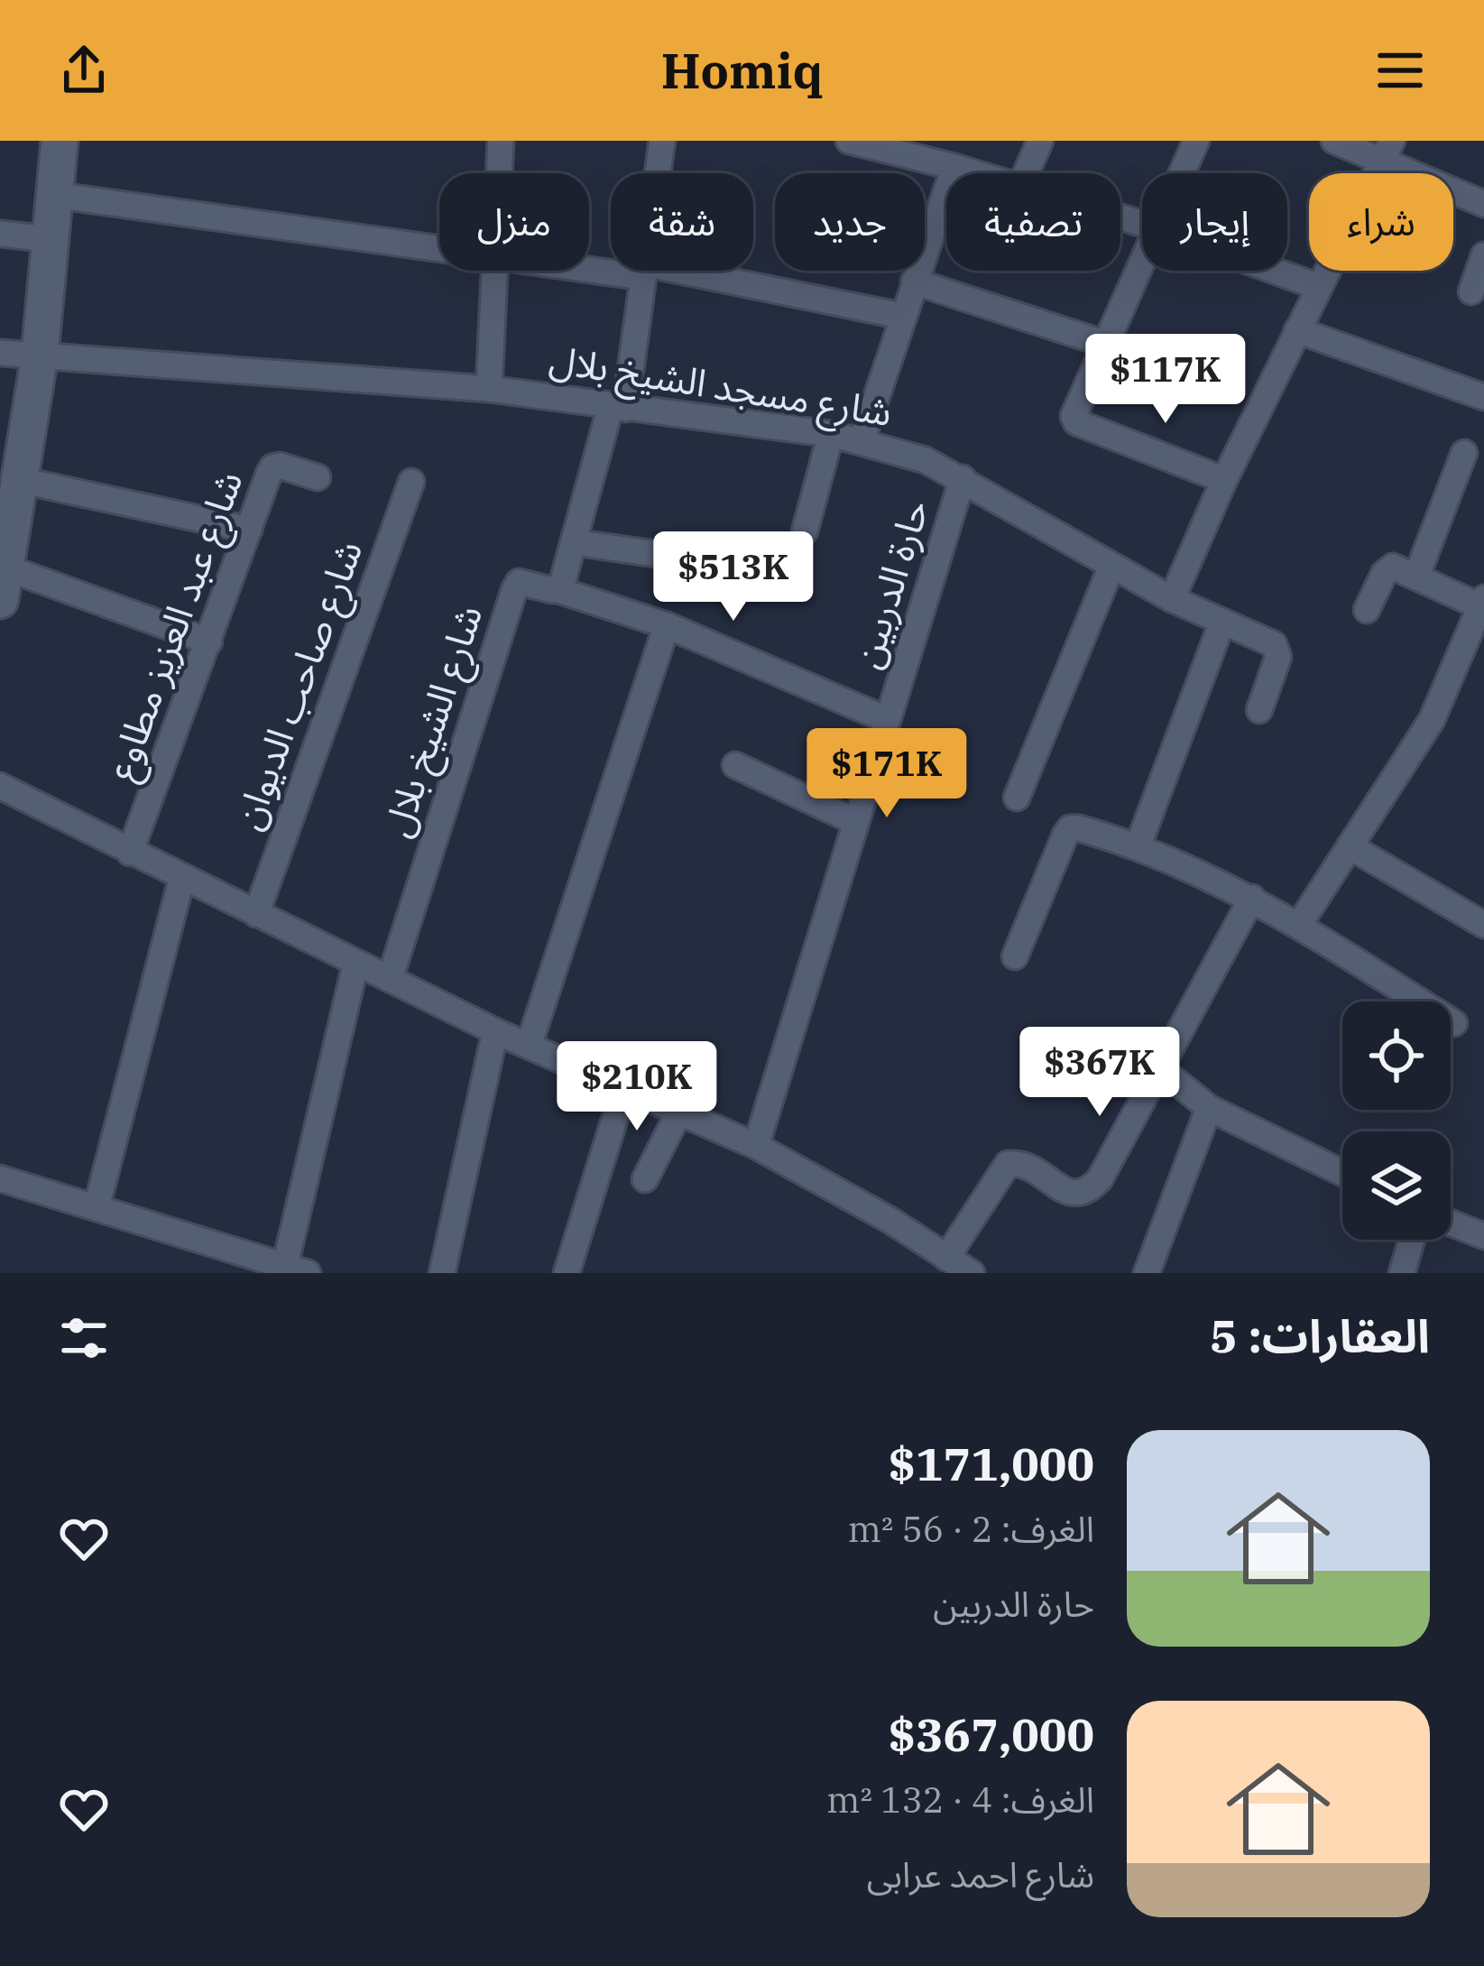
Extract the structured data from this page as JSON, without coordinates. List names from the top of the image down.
{
  "streets": {
    "street": [
      "شارع مسجد الشيخ بلال",
      "حارة الدربين",
      "شارع عبد العزيز مطاوع",
      "شارع صاحب الديوان",
      "شارع الشيخ بلال"
    ]
  },
  "crossings": [
    ["شارع مسجد الشيخ بلال", "حارة الدربين"]
  ],
  "page": {
    "header": "Homiq",
    "chip": [
      "شراء",
      "إيجار",
      "تصفية",
      "جديد",
      "شقة",
      "منزل"
    ],
    "price": [
      "$117K",
      "$513K",
      "$171K",
      "$367K",
      "$210K"
    ],
    "heading": "العقارات: 5",
    "list": [
      {
        "name": "$171,000",
        "note": "الغرف: 2 · 56 m² · حارة الدربين"
      },
      {
        "name": "$367,000",
        "note": "الغرف: 4 · 132 m² · شارع احمد عرابى"
      }
    ]
  }
}
